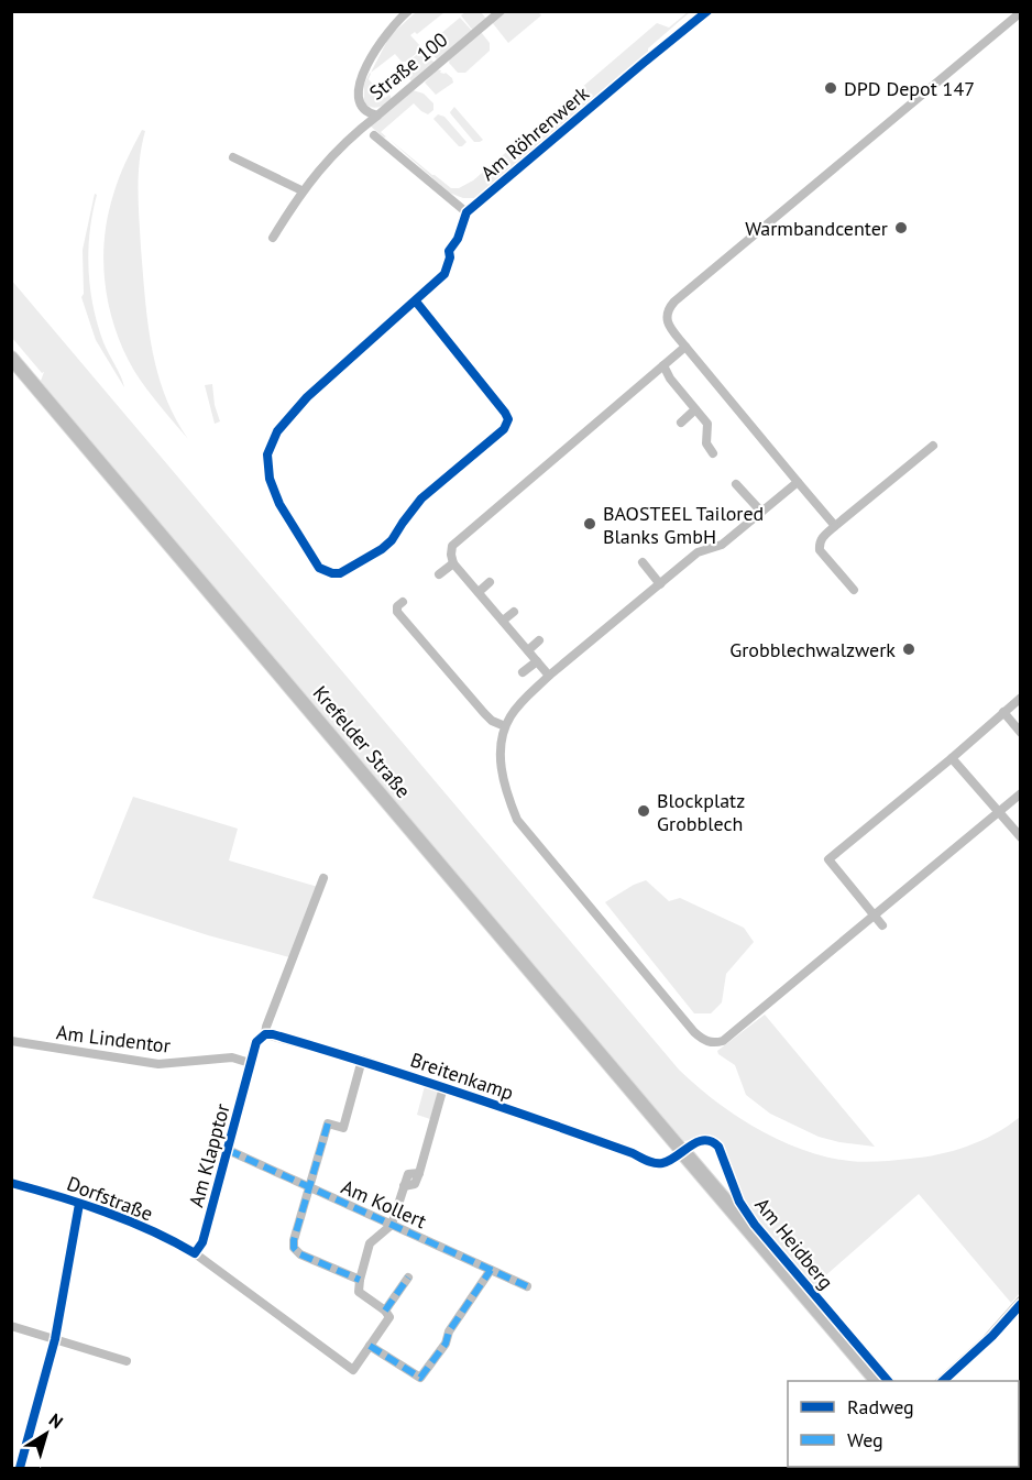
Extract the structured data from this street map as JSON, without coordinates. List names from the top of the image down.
{
  "streets": {
    "highway": ["Krefelder Straße"],
    "street": [
      "Straße 100",
      "Am Röhrenwerk",
      "Am Lindentor",
      "Breitenkamp",
      "Am Klapptor",
      "Dorfstraße",
      "Am Kollert",
      "Am Heidberg"
    ]
  },
  "crossings": [
    ["Krefelder Straße", "Breitenkamp"],
    ["Krefelder Straße", "Am Heidberg"],
    ["Am Lindentor", "Am Klapptor"],
    ["Breitenkamp", "Am Heidberg"],
    ["Am Klapptor", "Dorfstraße"],
    ["Am Klapptor", "Am Kollert"]
  ],
  "places": [
    "DPD Depot 147",
    "Warmbandcenter",
    "BAOSTEEL Tailored Blanks GmbH",
    "Grobblechwalzwerk",
    "Blockplatz Grobblech"
  ],
  "legend": ["Radweg", "Weg"],
  "north": "top right"
}
